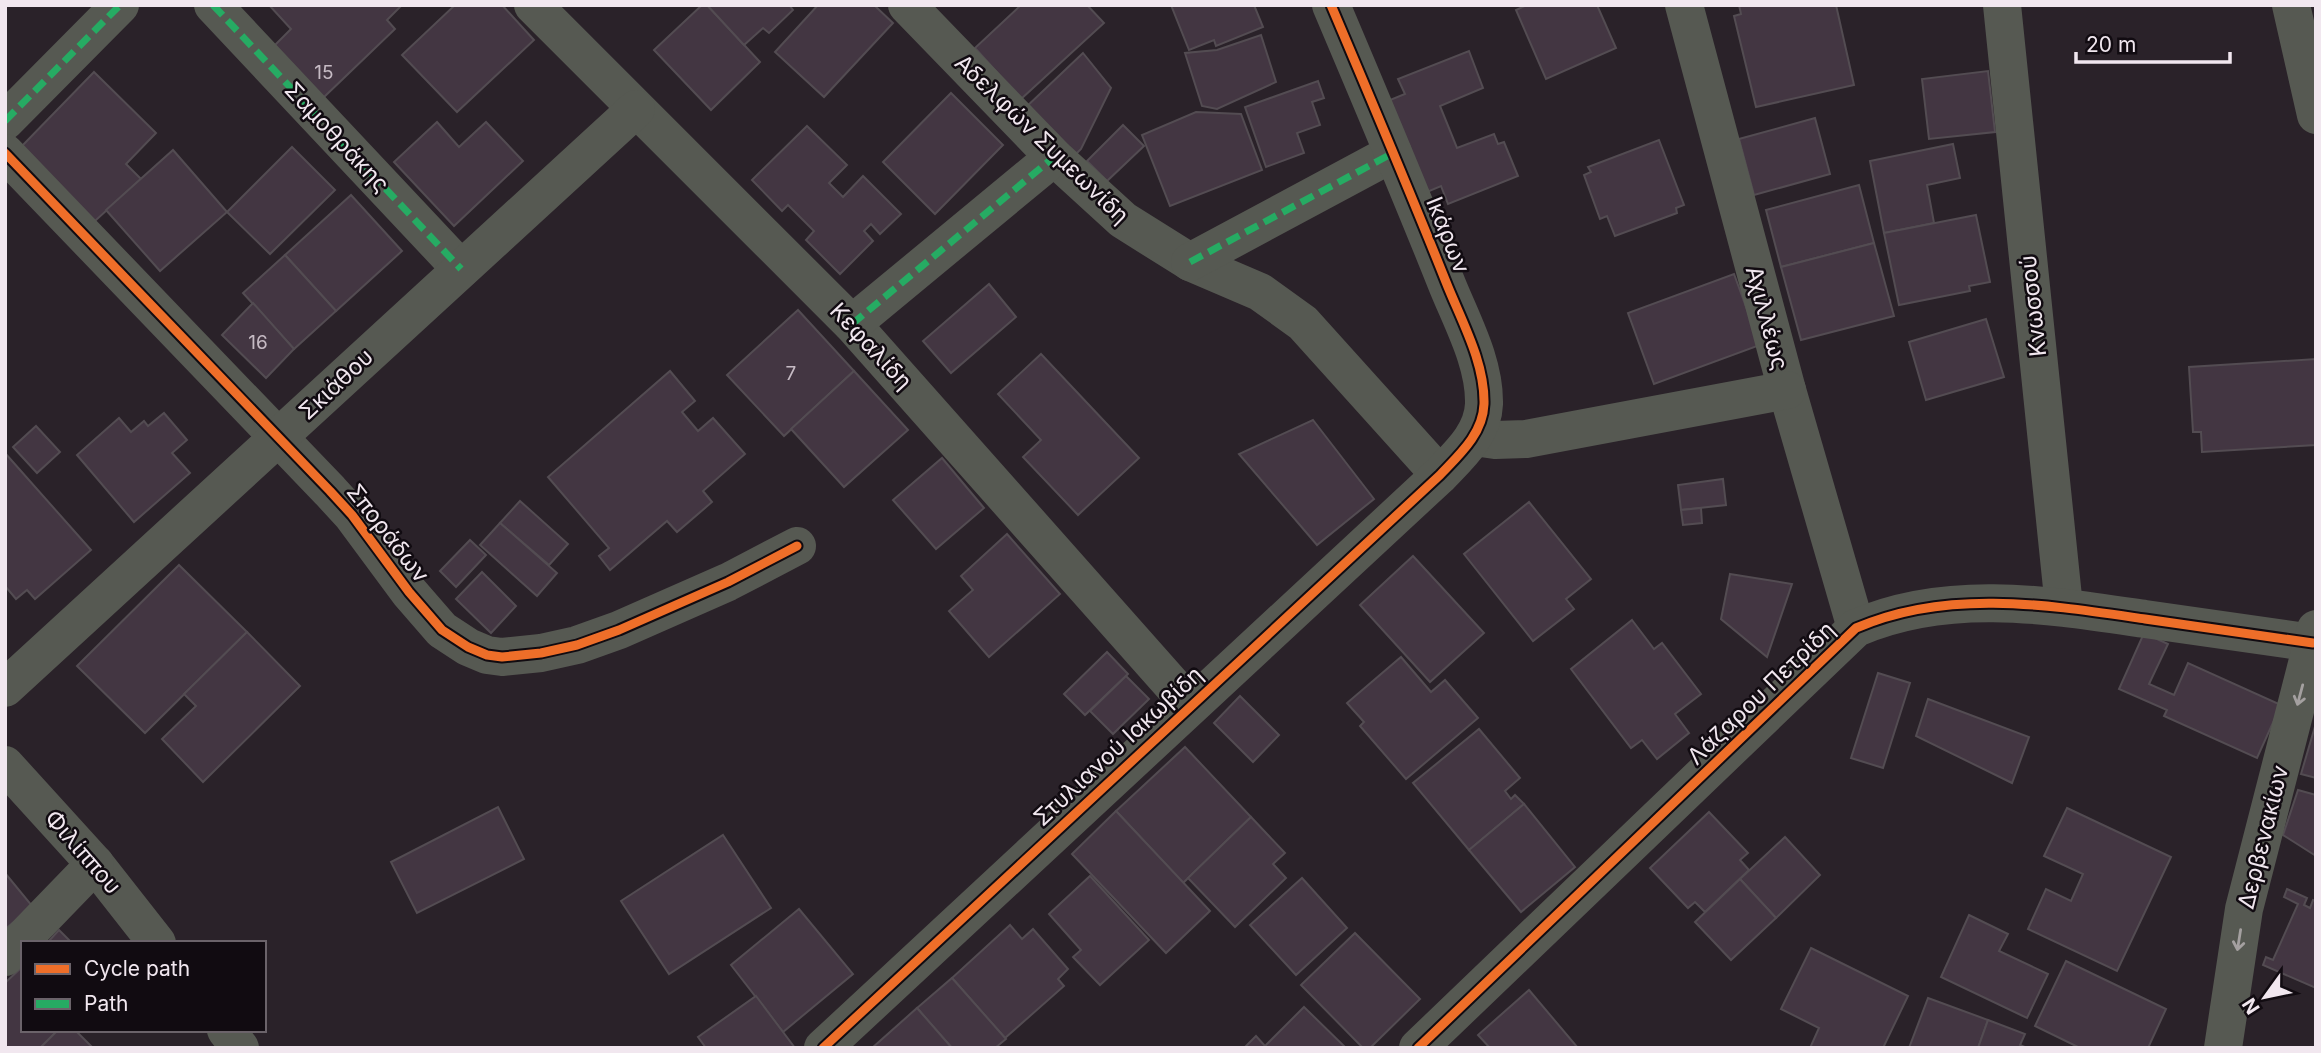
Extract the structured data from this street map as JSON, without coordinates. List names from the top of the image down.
{
  "streets": {
    "street": [
      "Σαμοθράκης",
      "Αδελφών Συμεωνίδη",
      "Ικάρων",
      "Κνωσσού",
      "Αχιλλέως",
      "Κεφαλίδη",
      "Σκιάθου",
      "Σποράδων",
      "Λάζαρου Πετρίδη",
      "Στυλιανού Ιακωβίδη",
      "Δερβενακίων",
      "Φιλίππου"
    ]
  },
  "crossings": [
    ["Σαμοθράκης", "Σκιάθου"],
    ["Αδελφών Συμεωνίδη", "Ικάρων"],
    ["Αδελφών Συμεωνίδη", "Στυλιανού Ιακωβίδη"],
    ["Ικάρων", "Στυλιανού Ιακωβίδη"],
    ["Κνωσσού", "Λάζαρου Πετρίδη"],
    ["Αχιλλέως", "Λάζαρου Πετρίδη"],
    ["Κεφαλίδη", "Σκιάθου"],
    ["Κεφαλίδη", "Στυλιανού Ιακωβίδη"],
    ["Σκιάθου", "Σποράδων"],
    ["Λάζαρου Πετρίδη", "Δερβενακίων"]
  ],
  "one_way": ["Δερβενακίων"],
  "house_numbers": ["15", "16", "7"],
  "legend": ["Cycle path", "Path"],
  "scale_bar": "20 m",
  "north": "bottom left"
}
